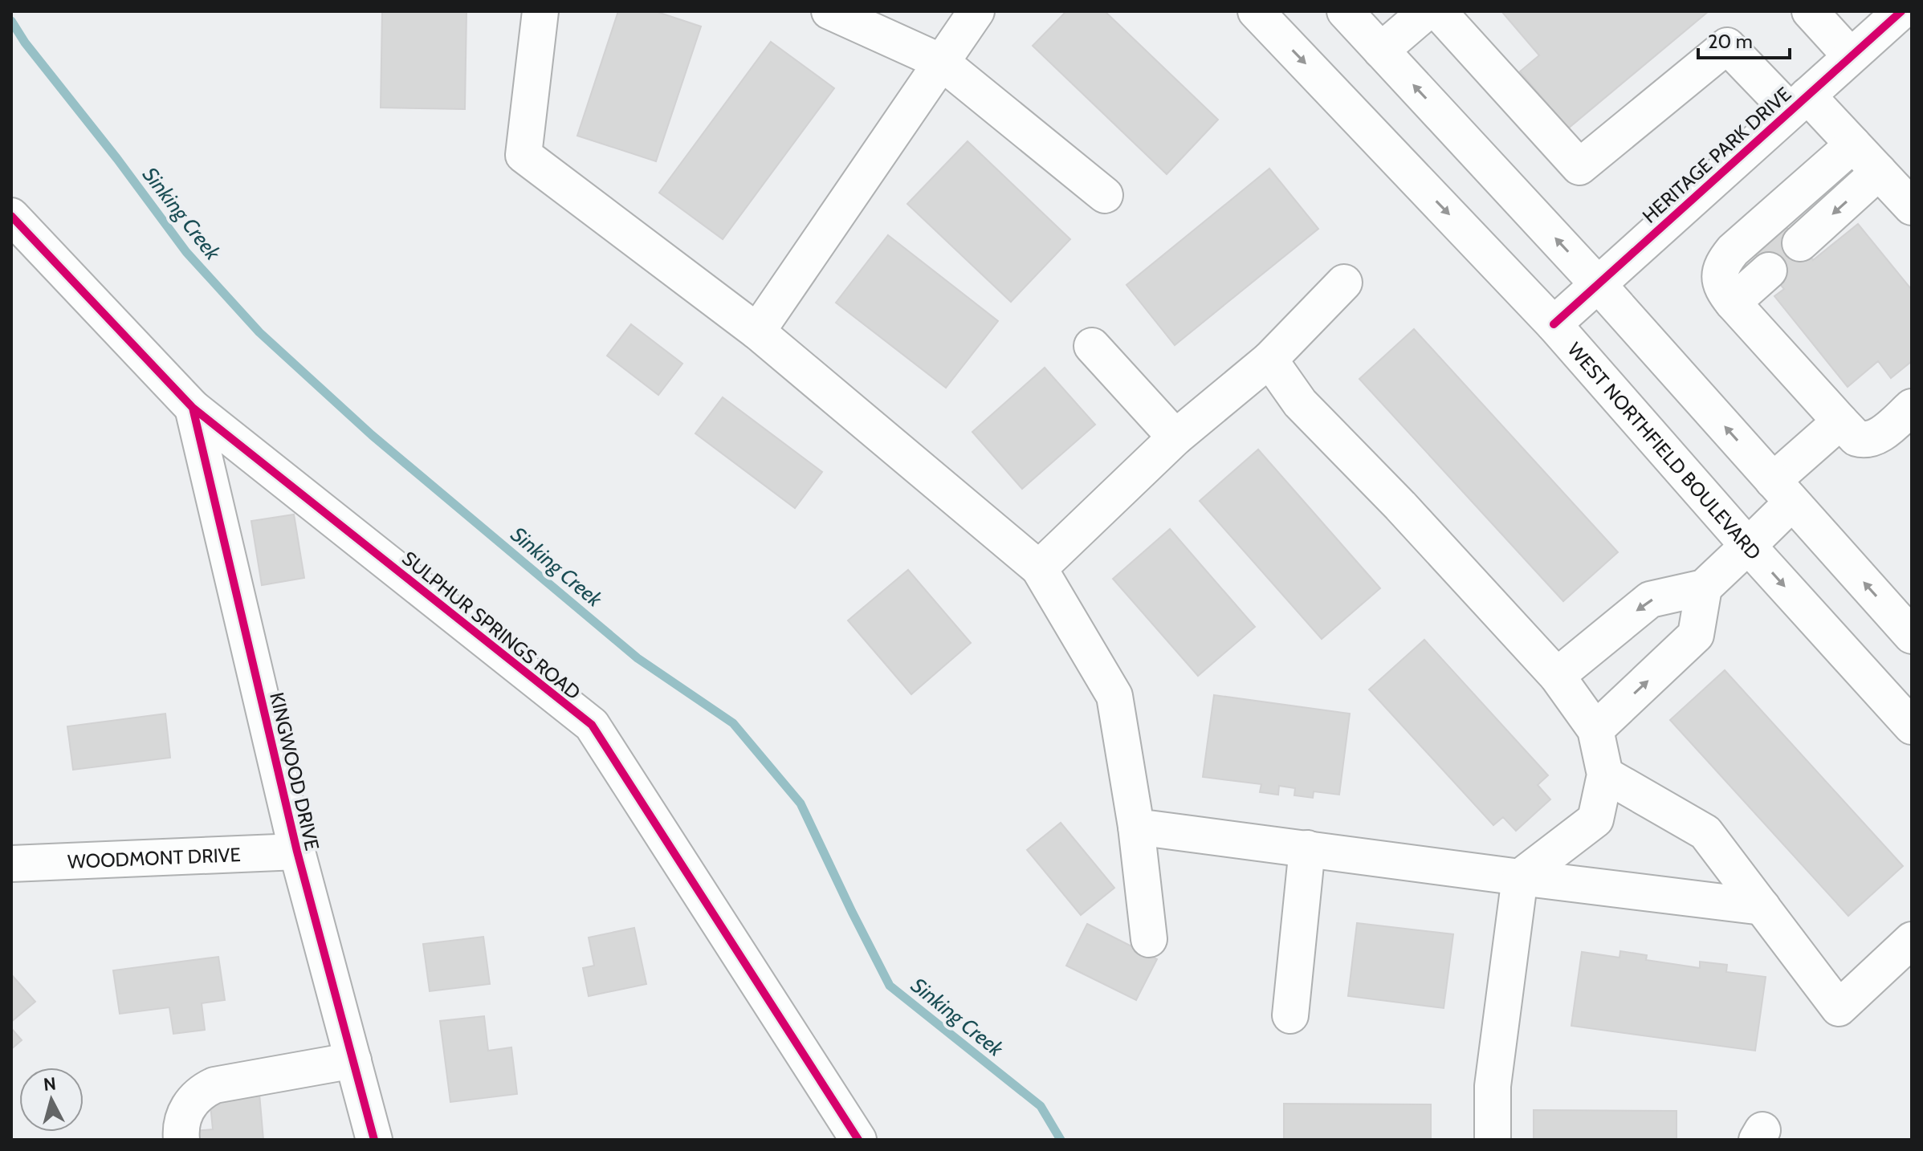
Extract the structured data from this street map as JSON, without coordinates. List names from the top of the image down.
{
  "streets": {
    "street": [
      "HERITAGE PARK DRIVE",
      "WEST NORTHFIELD BOULEVARD",
      "SULPHUR SPRINGS ROAD",
      "KINGWOOD DRIVE",
      "WOODMONT DRIVE"
    ]
  },
  "crossings": [
    ["HERITAGE PARK DRIVE", "WEST NORTHFIELD BOULEVARD"],
    ["SULPHUR SPRINGS ROAD", "KINGWOOD DRIVE"],
    ["KINGWOOD DRIVE", "WOODMONT DRIVE"]
  ],
  "water": ["Sinking Creek"],
  "scale_bar": "20 m",
  "north": "top"
}
